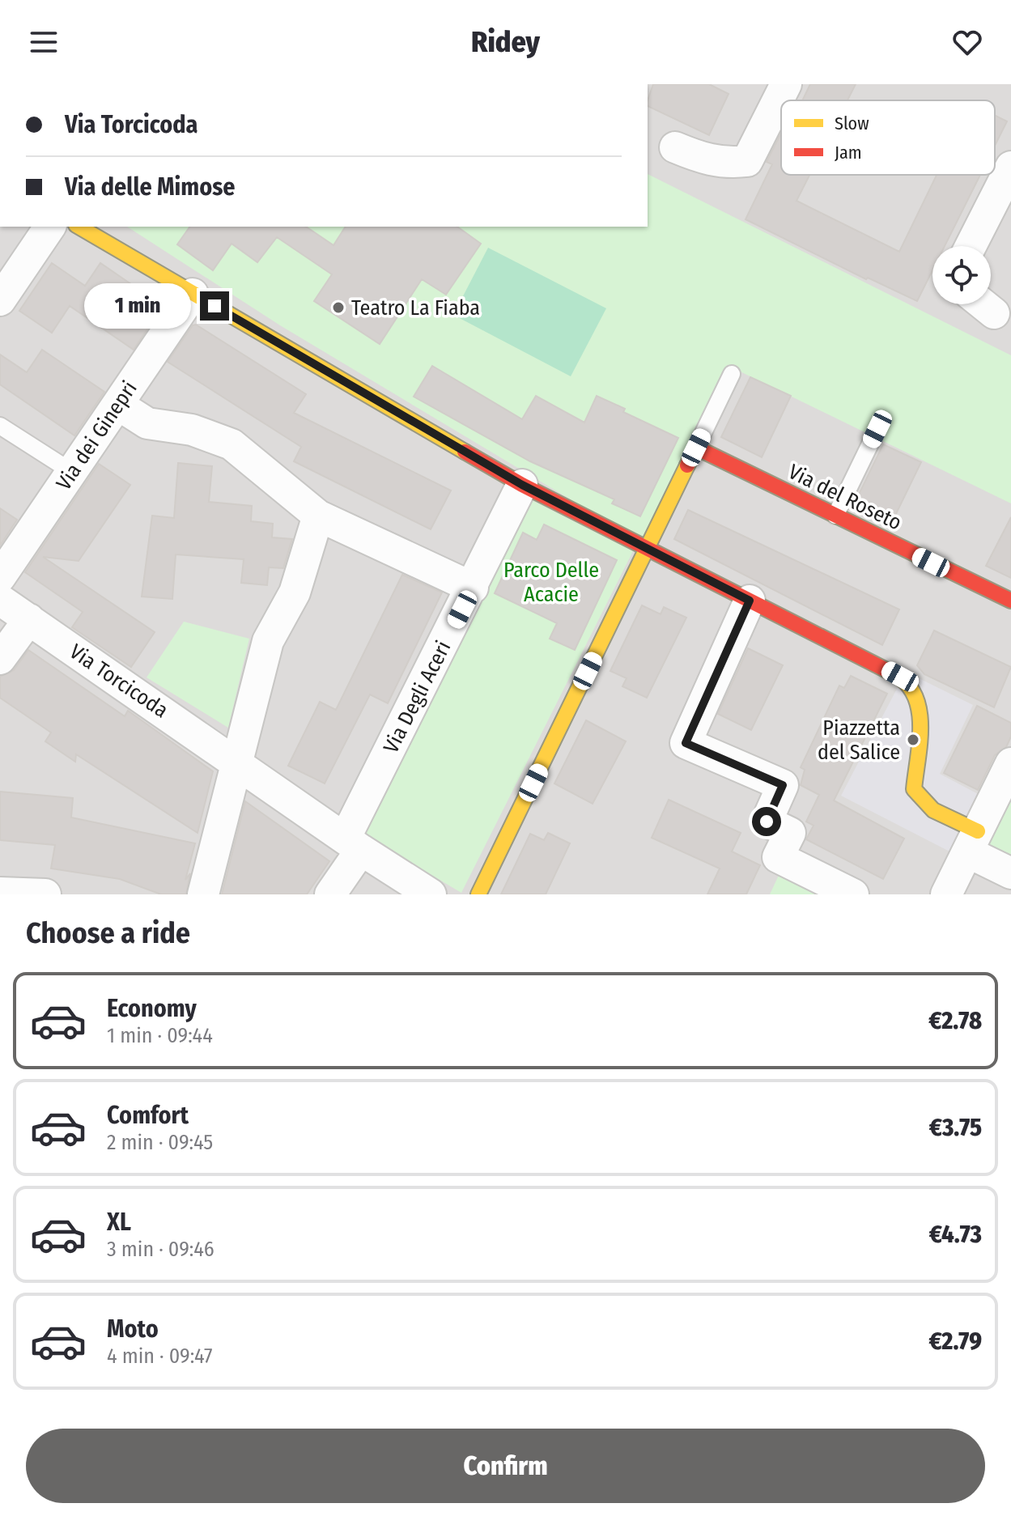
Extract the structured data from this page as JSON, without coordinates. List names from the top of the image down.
{
  "streets": {
    "street": [
      "Via dei Ginepri",
      "Via del Roseto",
      "Via Torcicoda",
      "Via Degli Aceri"
    ]
  },
  "crossings": [
    ["Via Torcicoda", "Via Degli Aceri"]
  ],
  "parks": ["Parco Delle Acacie"],
  "places": ["Teatro La Fiaba", "Piazzetta del Salice"],
  "legend": ["Slow", "Jam"],
  "page": {
    "header": "Ridey",
    "banner": ["Via Torcicoda", "Via delle Mimose"],
    "bubble": "1 min",
    "heading": "Choose a ride",
    "list": [
      {
        "name": "Economy",
        "note": "1 min · 09:44",
        "value": "€2.78"
      },
      {
        "name": "Comfort",
        "note": "2 min · 09:45",
        "value": "€3.75"
      },
      {
        "name": "XL",
        "note": "3 min · 09:46",
        "value": "€4.73"
      },
      {
        "name": "Moto",
        "note": "4 min · 09:47",
        "value": "€2.79"
      }
    ],
    "buttons": "Confirm"
  }
}
